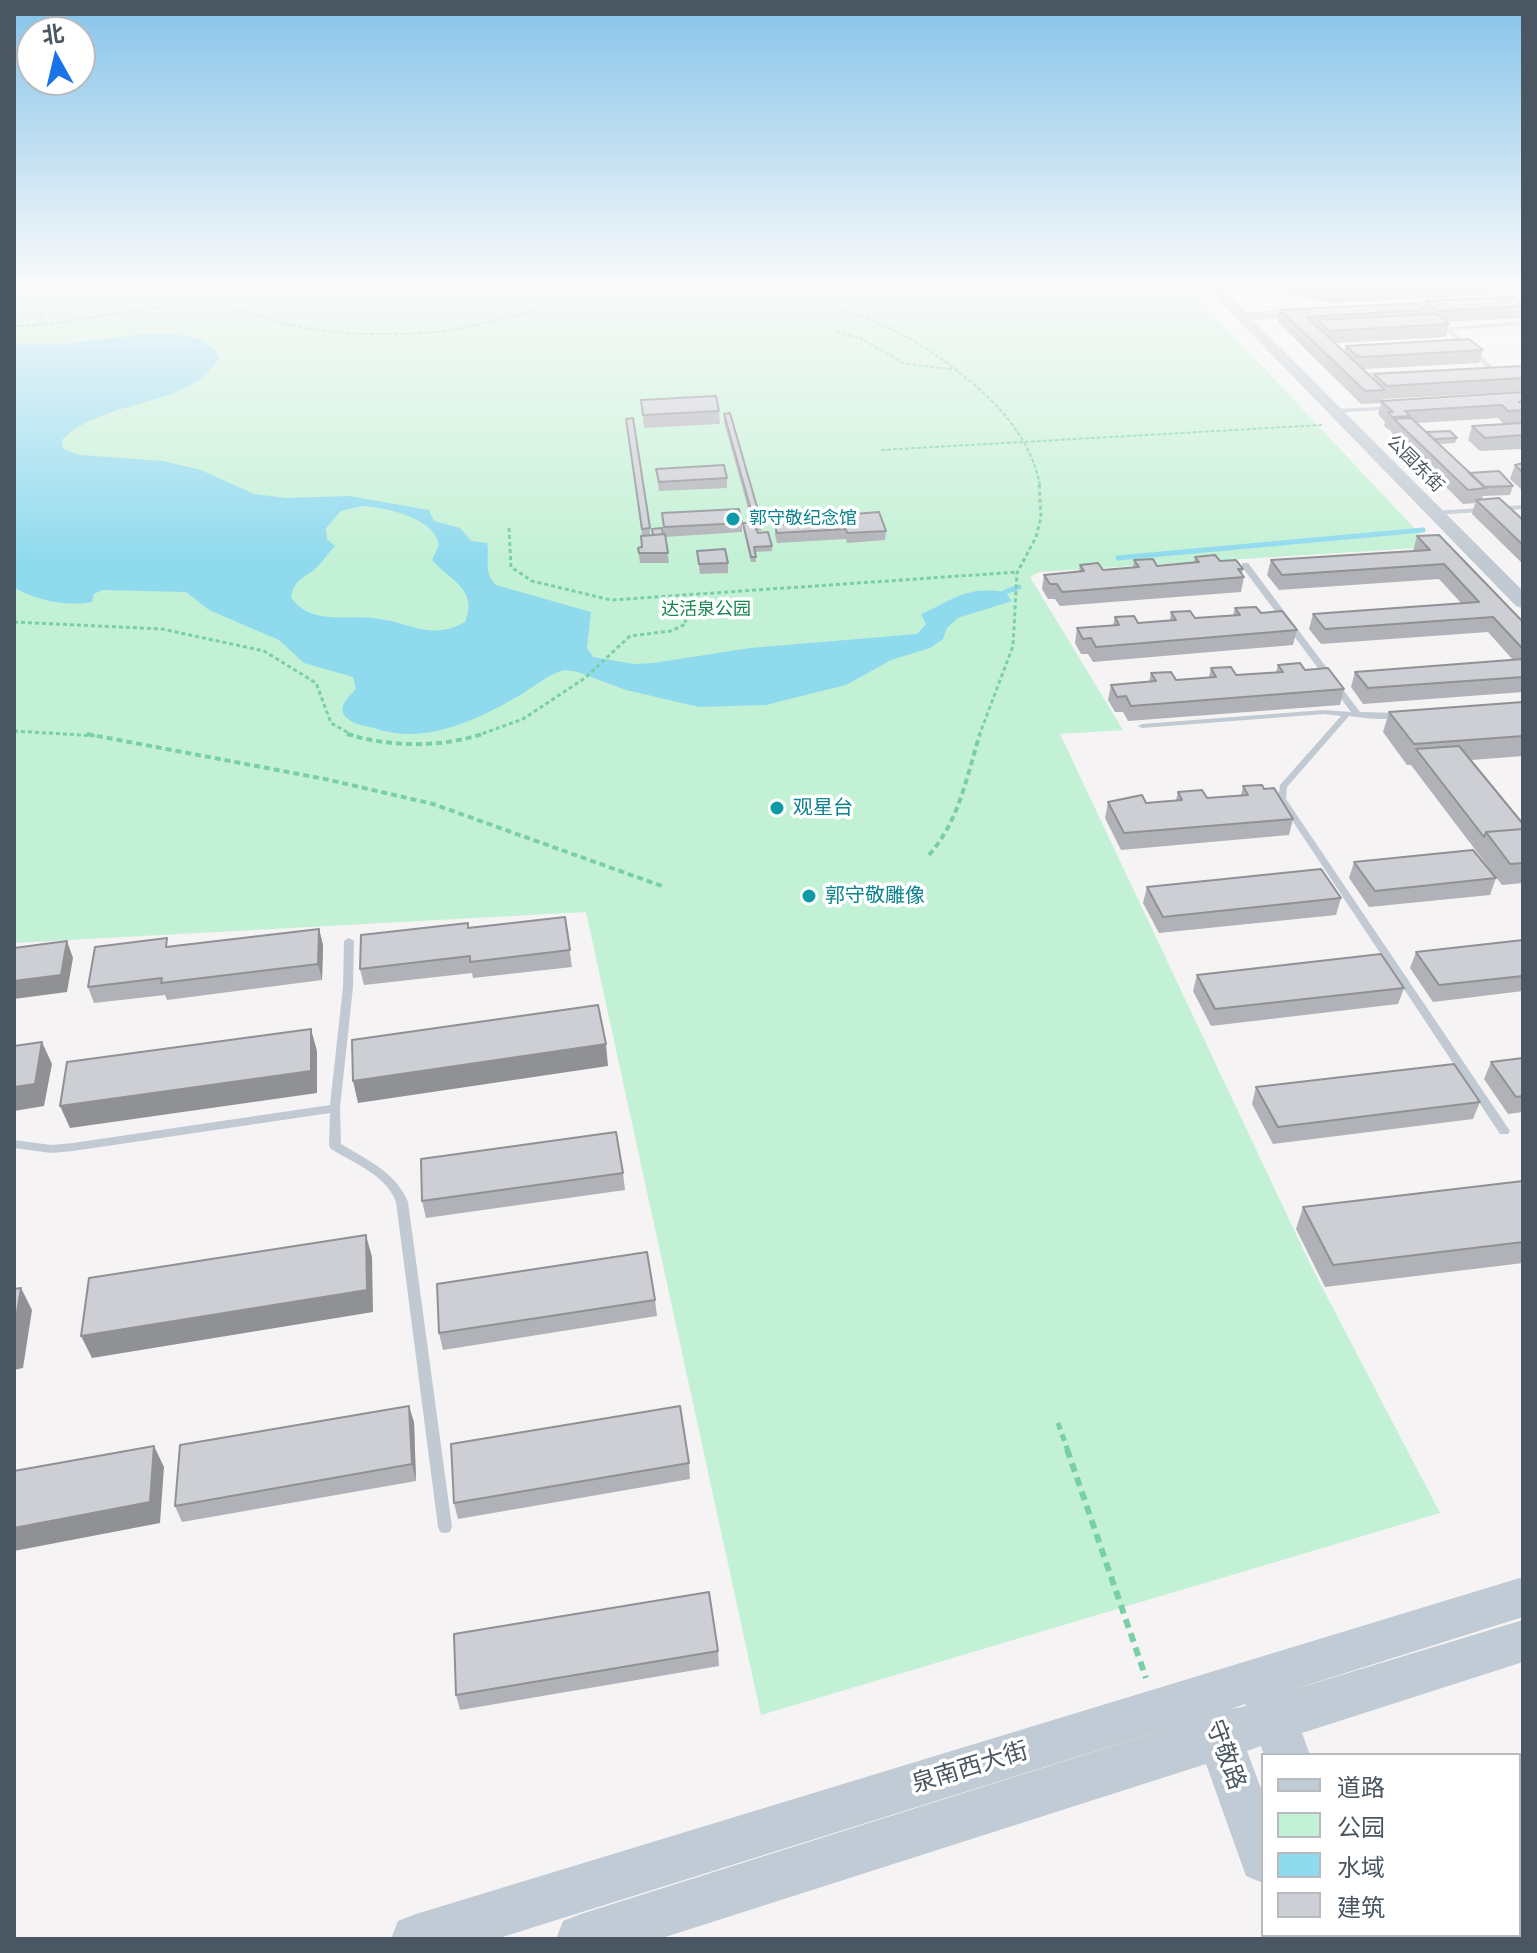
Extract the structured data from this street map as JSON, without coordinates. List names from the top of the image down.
{
  "streets": {
    "main road": ["守敬路", "泉南西大街"],
    "street": ["公园东街"]
  },
  "crossings": [
    ["守敬路", "泉南西大街"]
  ],
  "parks": ["达活泉公园"],
  "places": ["郭守敬纪念馆", "观星台", "郭守敬雕像"],
  "legend": [
    "道路",
    "公园",
    "水域",
    "建筑"
  ],
  "north": "top"
}
